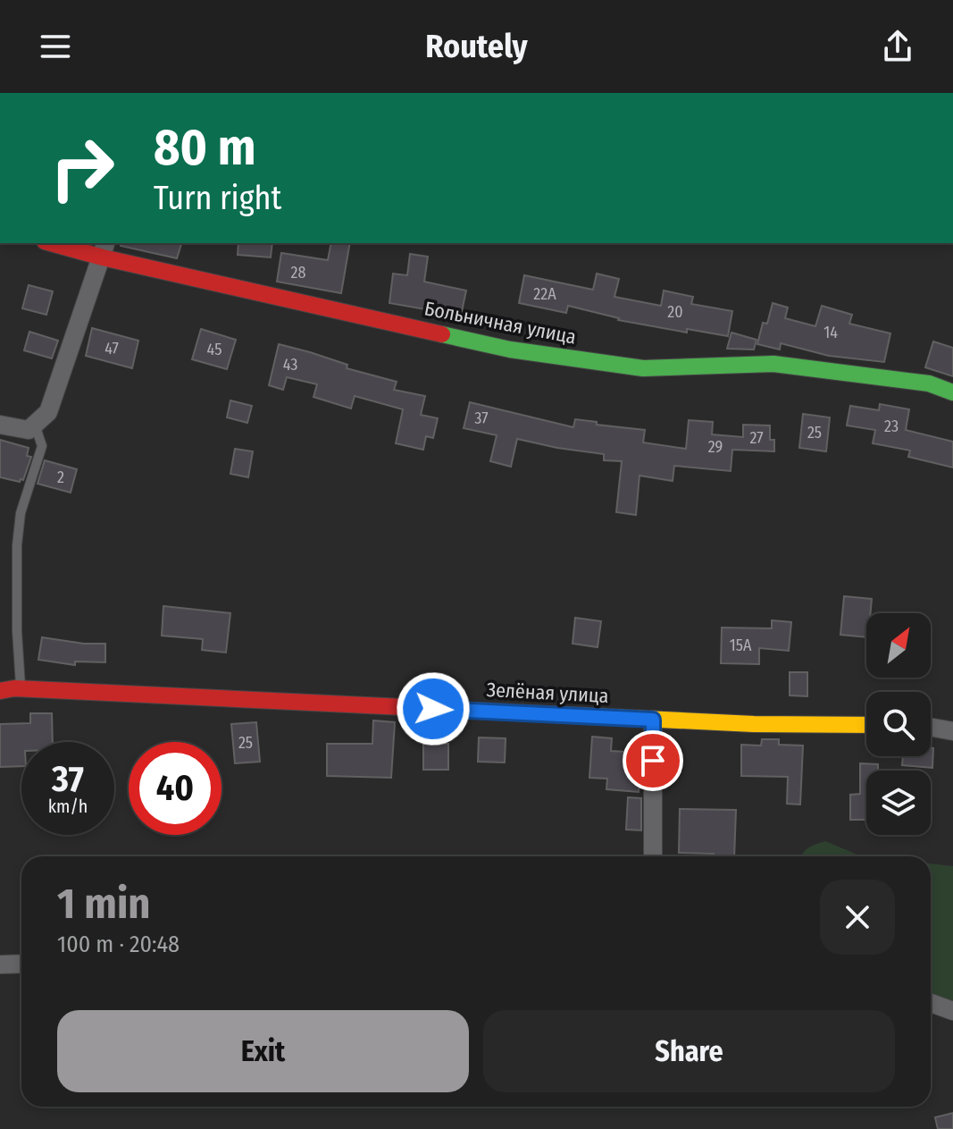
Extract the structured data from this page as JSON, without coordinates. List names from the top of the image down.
{
  "streets": {
    "street": ["Больничная улица", "Зелёная улица"]
  },
  "house_numbers": [
    "28",
    "22А",
    "20",
    "14",
    "47",
    "45",
    "43",
    "37",
    "23",
    "25",
    "27",
    "29",
    "2",
    "15А",
    "25"
  ],
  "north": "top right",
  "page": {
    "header": "Routely",
    "turn": ["80 m", "Turn right"],
    "speed": "37 km/h",
    "limit": "40",
    "heading": ["1 min", "100 m · 20:48"],
    "buttons": ["Exit", "Share"]
  }
}
